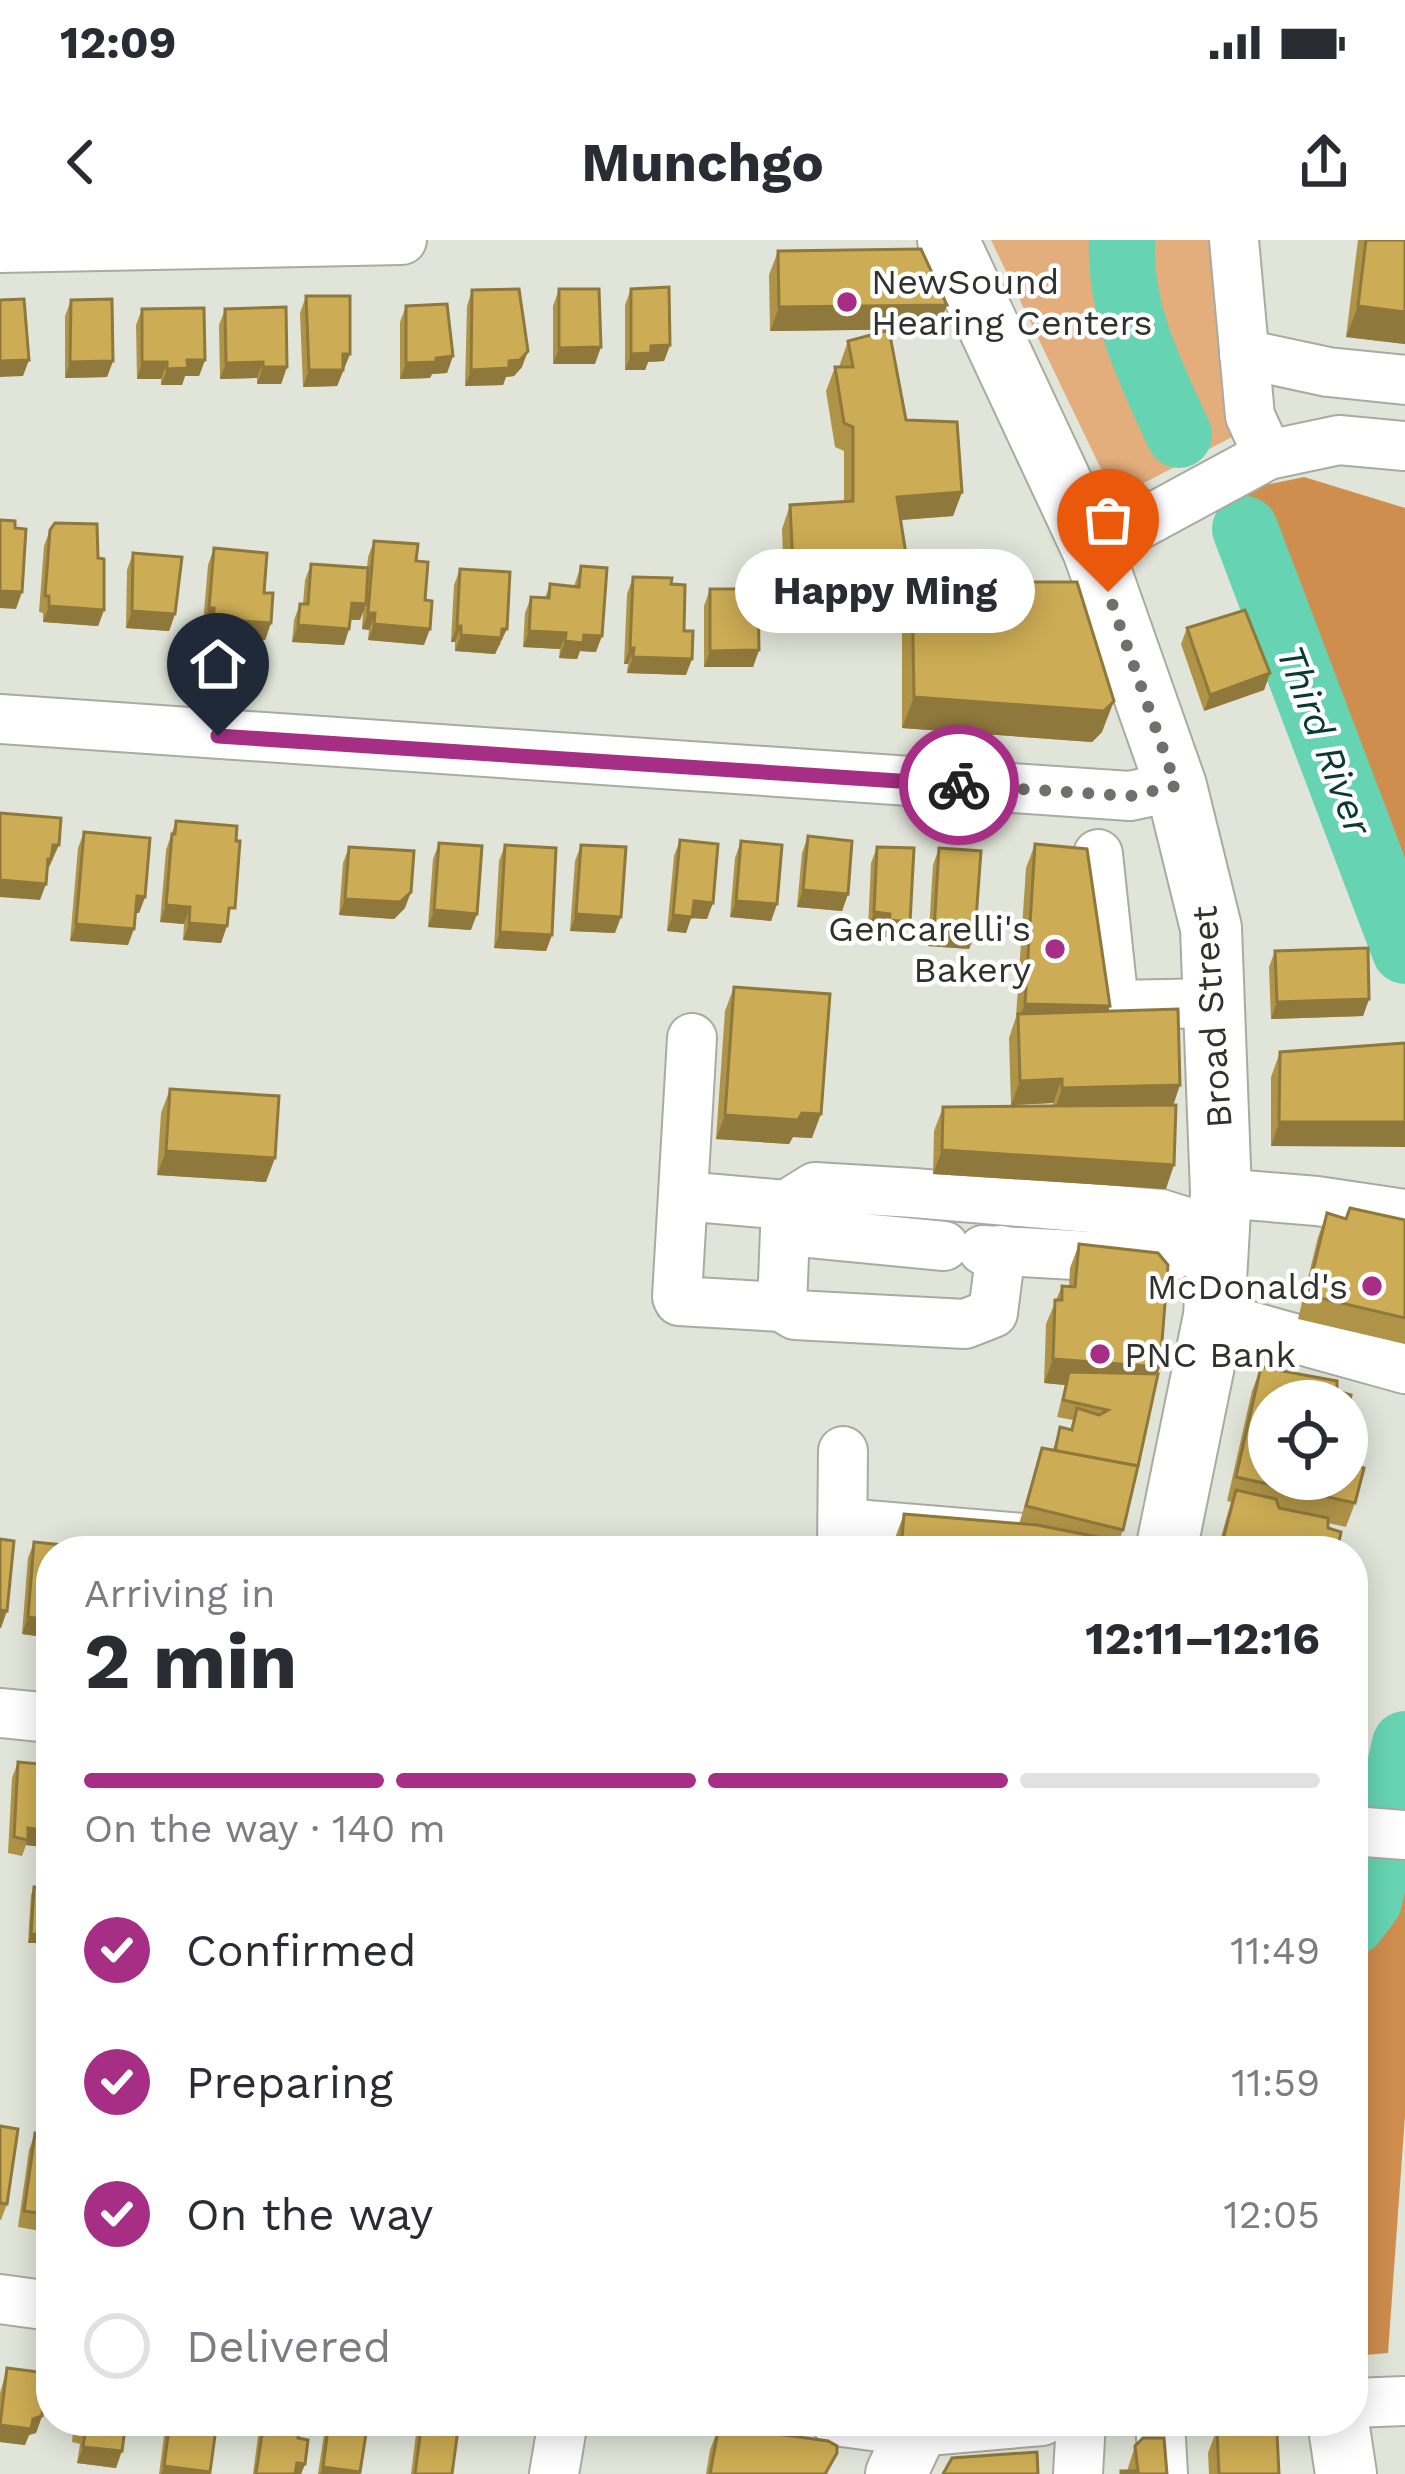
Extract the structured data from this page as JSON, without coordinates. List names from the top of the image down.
{
  "streets": {
    "main road": ["Broad Street"]
  },
  "water": ["Third River"],
  "places": [
    "NewSound Hearing Centers",
    "Happy Ming",
    "Gencarelli's Bakery",
    "McDonald's",
    "PNC Bank"
  ],
  "page": {
    "status": "12:09",
    "header": "Munchgo",
    "bubble": "Happy Ming",
    "heading": ["2 min", "Arriving in", "12:11–12:16"],
    "bar": "On the way · 140 m",
    "list": [
      ["Confirmed", "11:49"],
      ["Preparing", "11:59"],
      ["On the way", "12:05"],
      "Delivered"
    ]
  }
}
